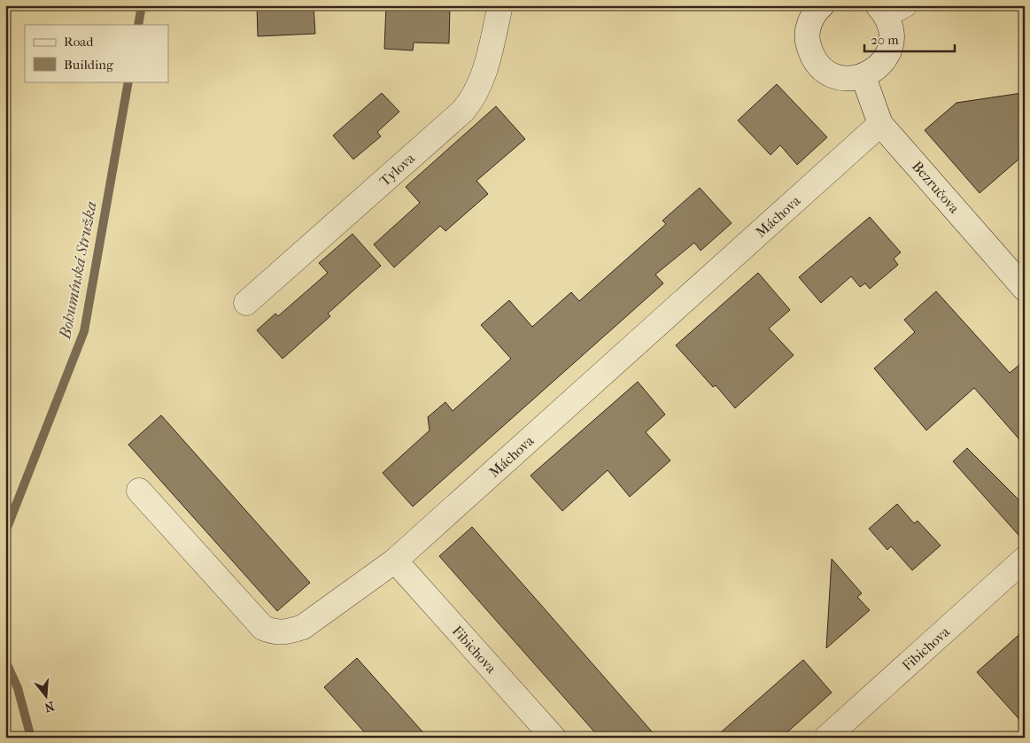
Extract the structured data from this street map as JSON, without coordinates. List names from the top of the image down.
{
  "streets": {
    "street": [
      "Tylova",
      "Bezručova",
      "Máchova",
      "Fibichova"
    ]
  },
  "crossings": [
    ["Bezručova", "Máchova"],
    ["Máchova", "Fibichova"]
  ],
  "water": ["Bohumínská Stružka"],
  "legend": ["Road", "Building"],
  "scale_bar": "20 m",
  "north": "bottom"
}
